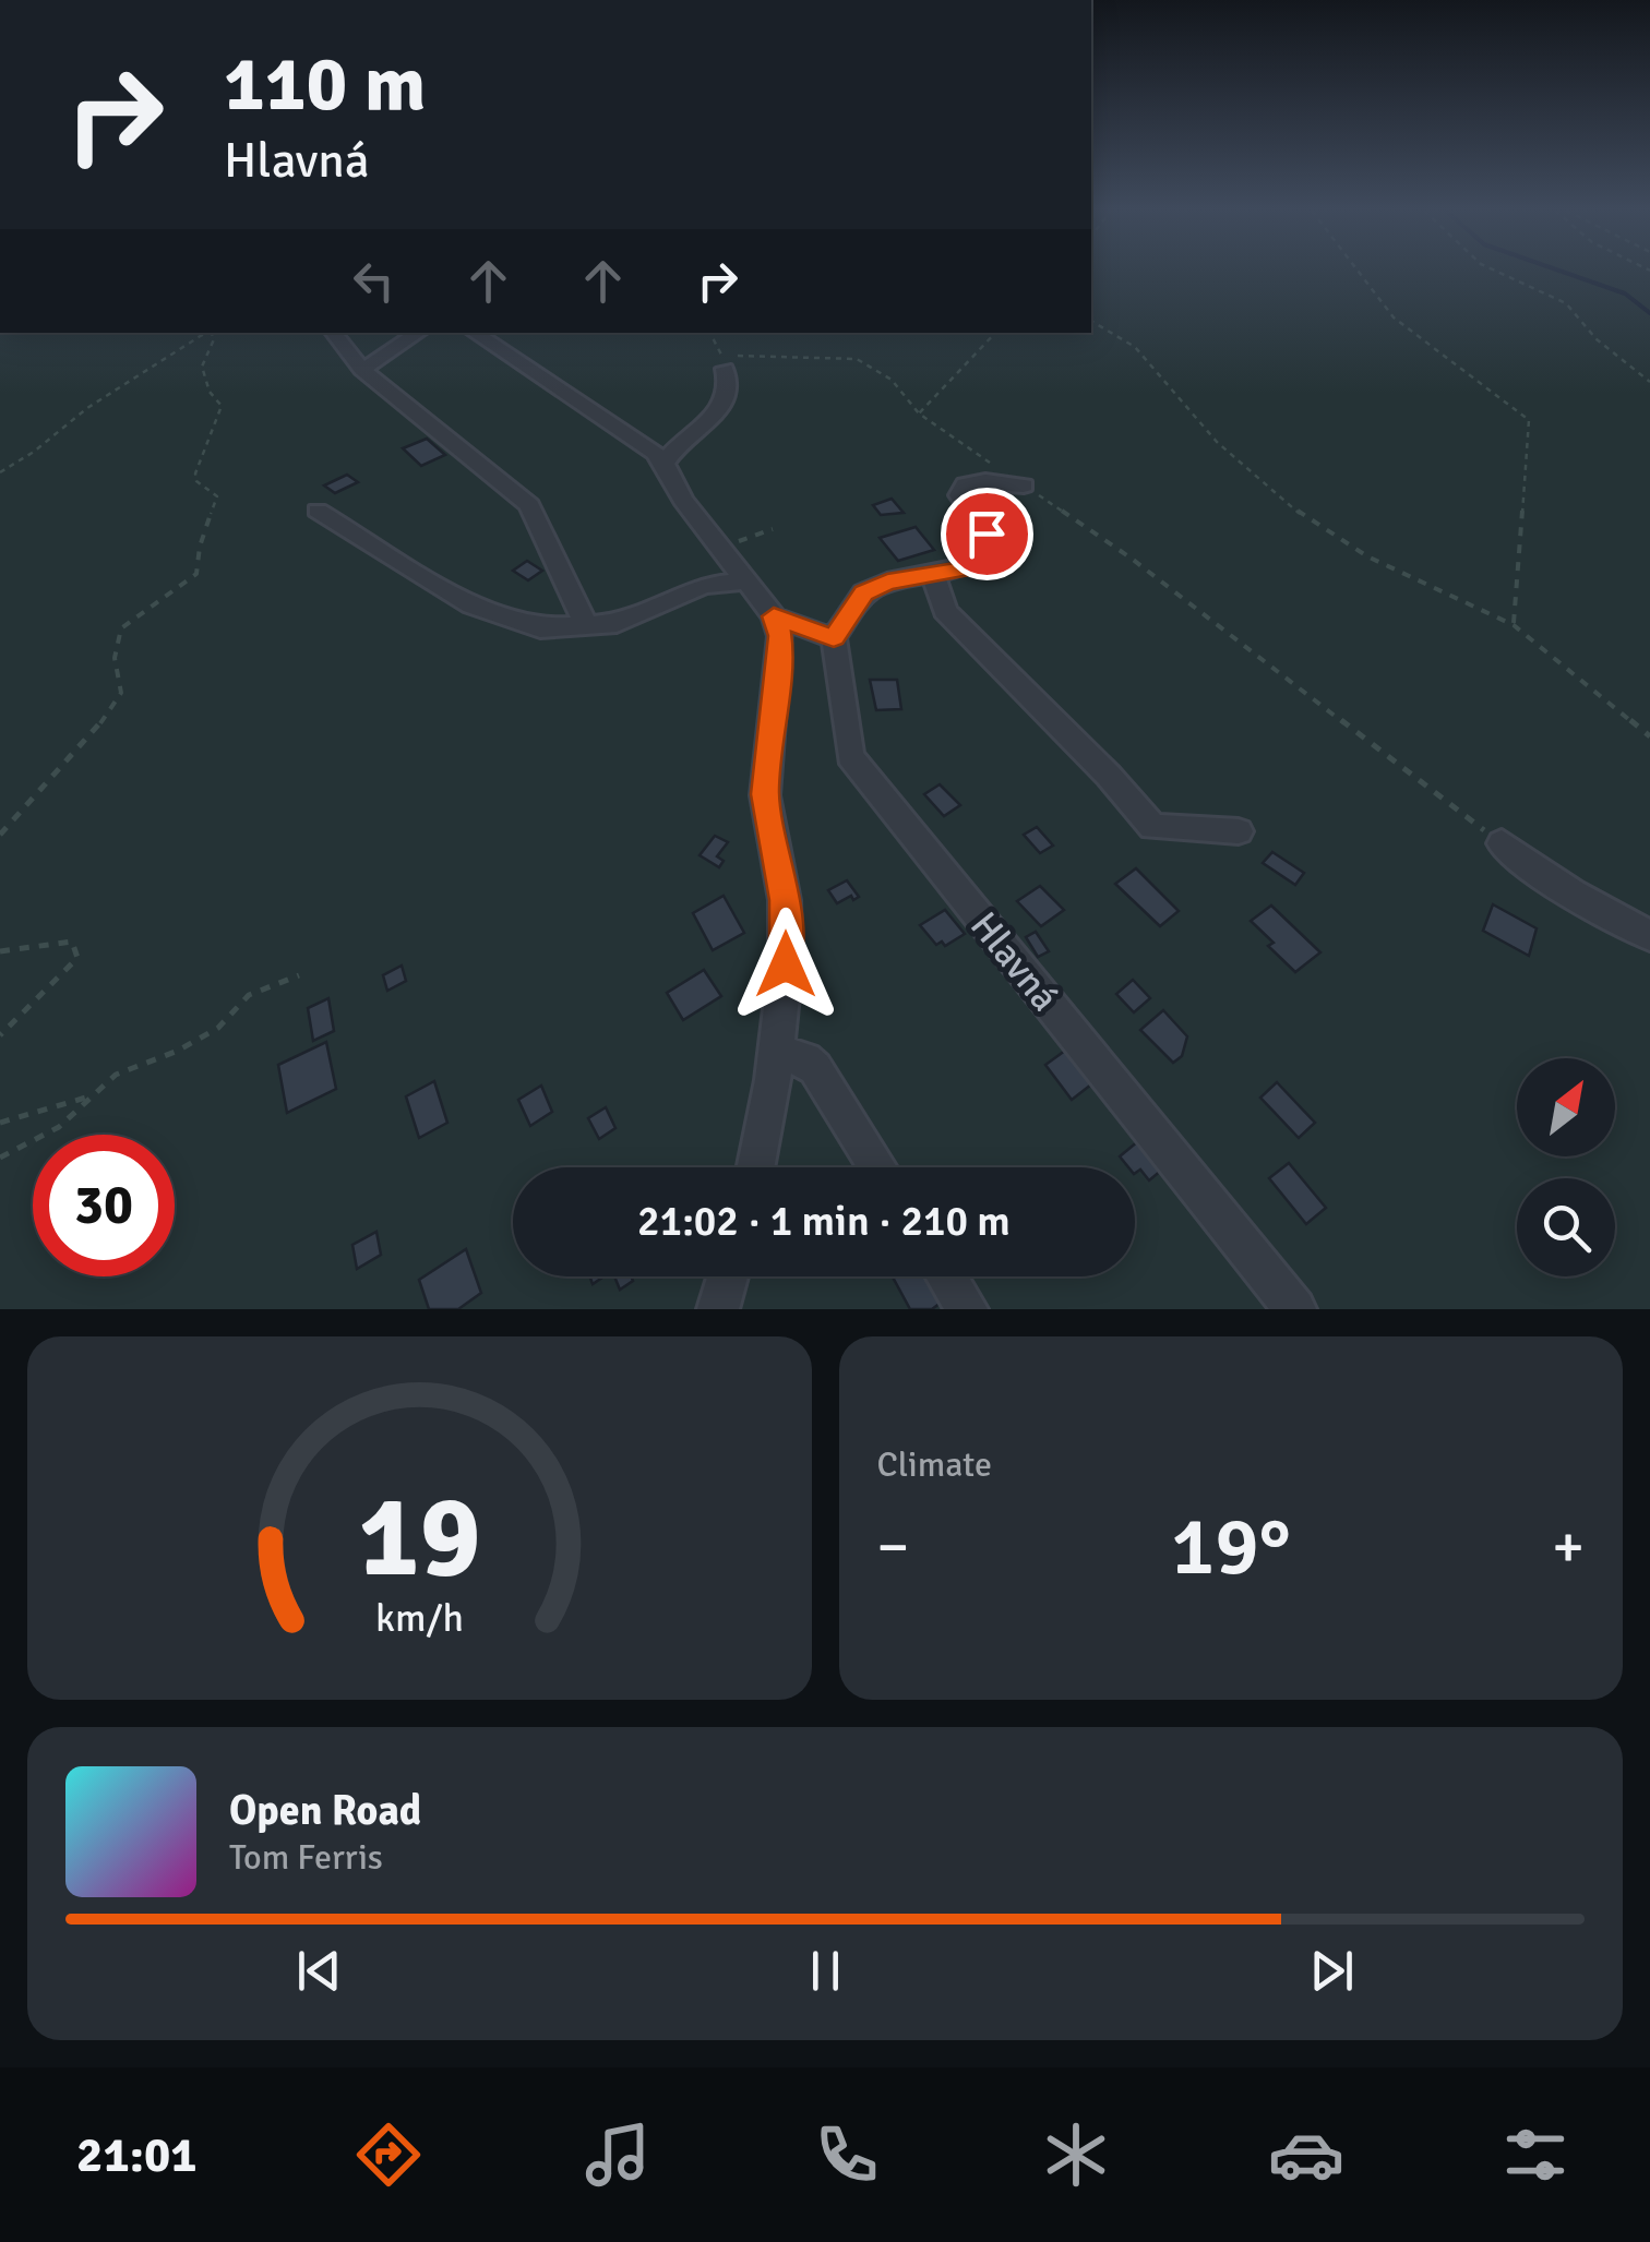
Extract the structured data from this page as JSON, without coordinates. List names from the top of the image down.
{
  "streets": {
    "street": ["Hlavná"]
  },
  "north": "top right",
  "page": {
    "turn": ["110 m", "Hlavná"],
    "limit": "30",
    "trip": "21:02 · 1 min · 210 m",
    "tile": "Climate",
    "heat": ["−", "19°", "+"],
    "song": ["Open Road", "Tom Ferris"],
    "tabs": "21:01",
    "gauge": ["19", "km/h"]
  }
}
